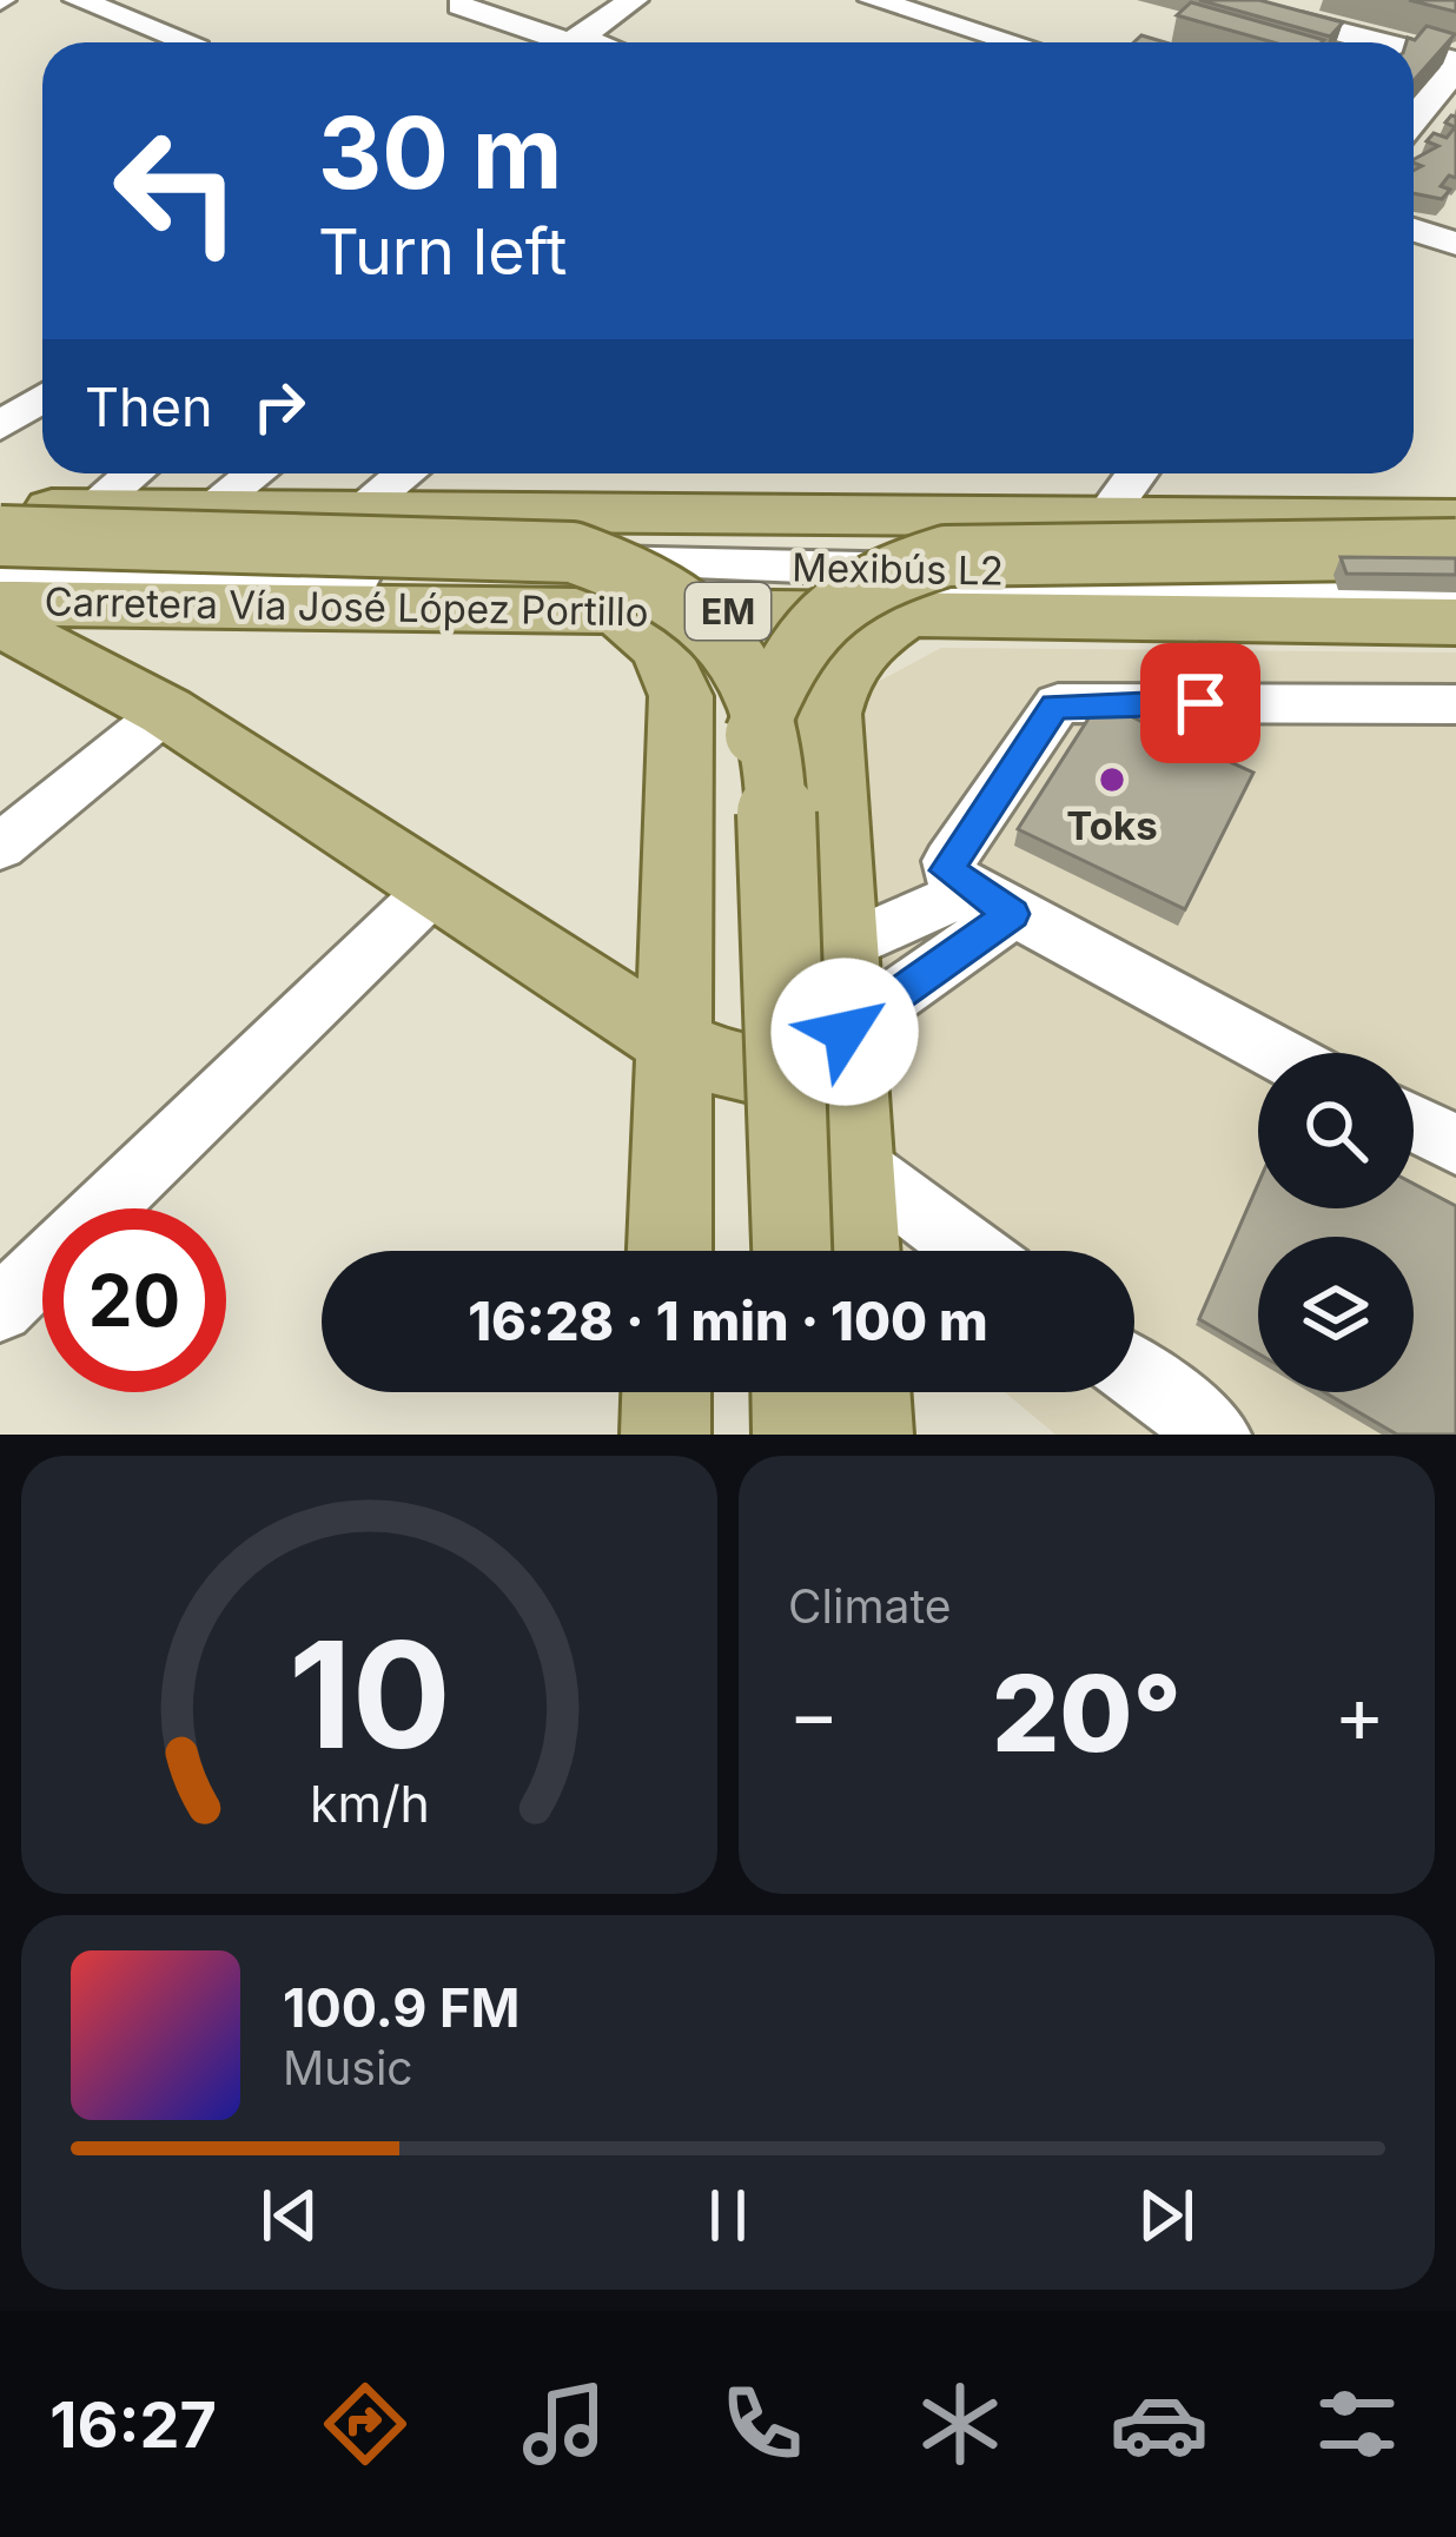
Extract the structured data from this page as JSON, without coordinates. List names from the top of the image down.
{
  "streets": {
    "main road": ["Carretera Vía José López Portillo", "EM"],
    "street": ["Mexibús L2"]
  },
  "places": ["Toks"],
  "page": {
    "turn": ["30 m", "Turn left"],
    "then": "Then",
    "limit": "20",
    "trip": "16:28 · 1 min · 100 m",
    "tile": "Climate",
    "heat": ["−", "20°", "+"],
    "song": ["100.9 FM", "Music"],
    "tabs": "16:27",
    "gauge": ["10", "km/h"]
  }
}
